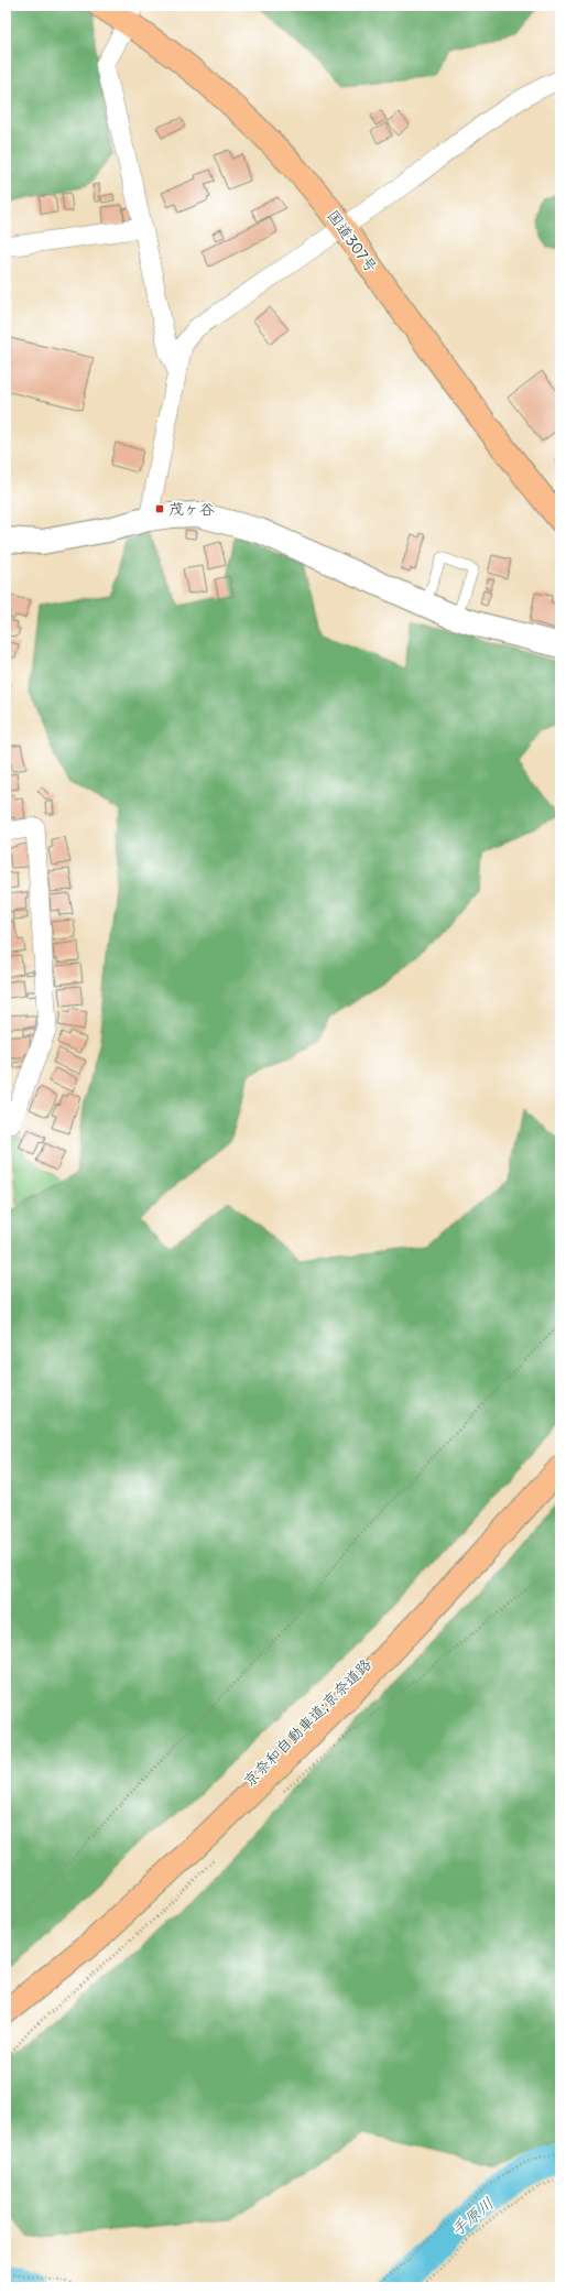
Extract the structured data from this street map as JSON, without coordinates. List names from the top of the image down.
{
  "streets": {
    "highway": ["国道307号", "京奈和自動車道;京奈道路"]
  },
  "water": ["手原川"],
  "places": {
    "transit": ["茂ヶ谷"]
  }
}
